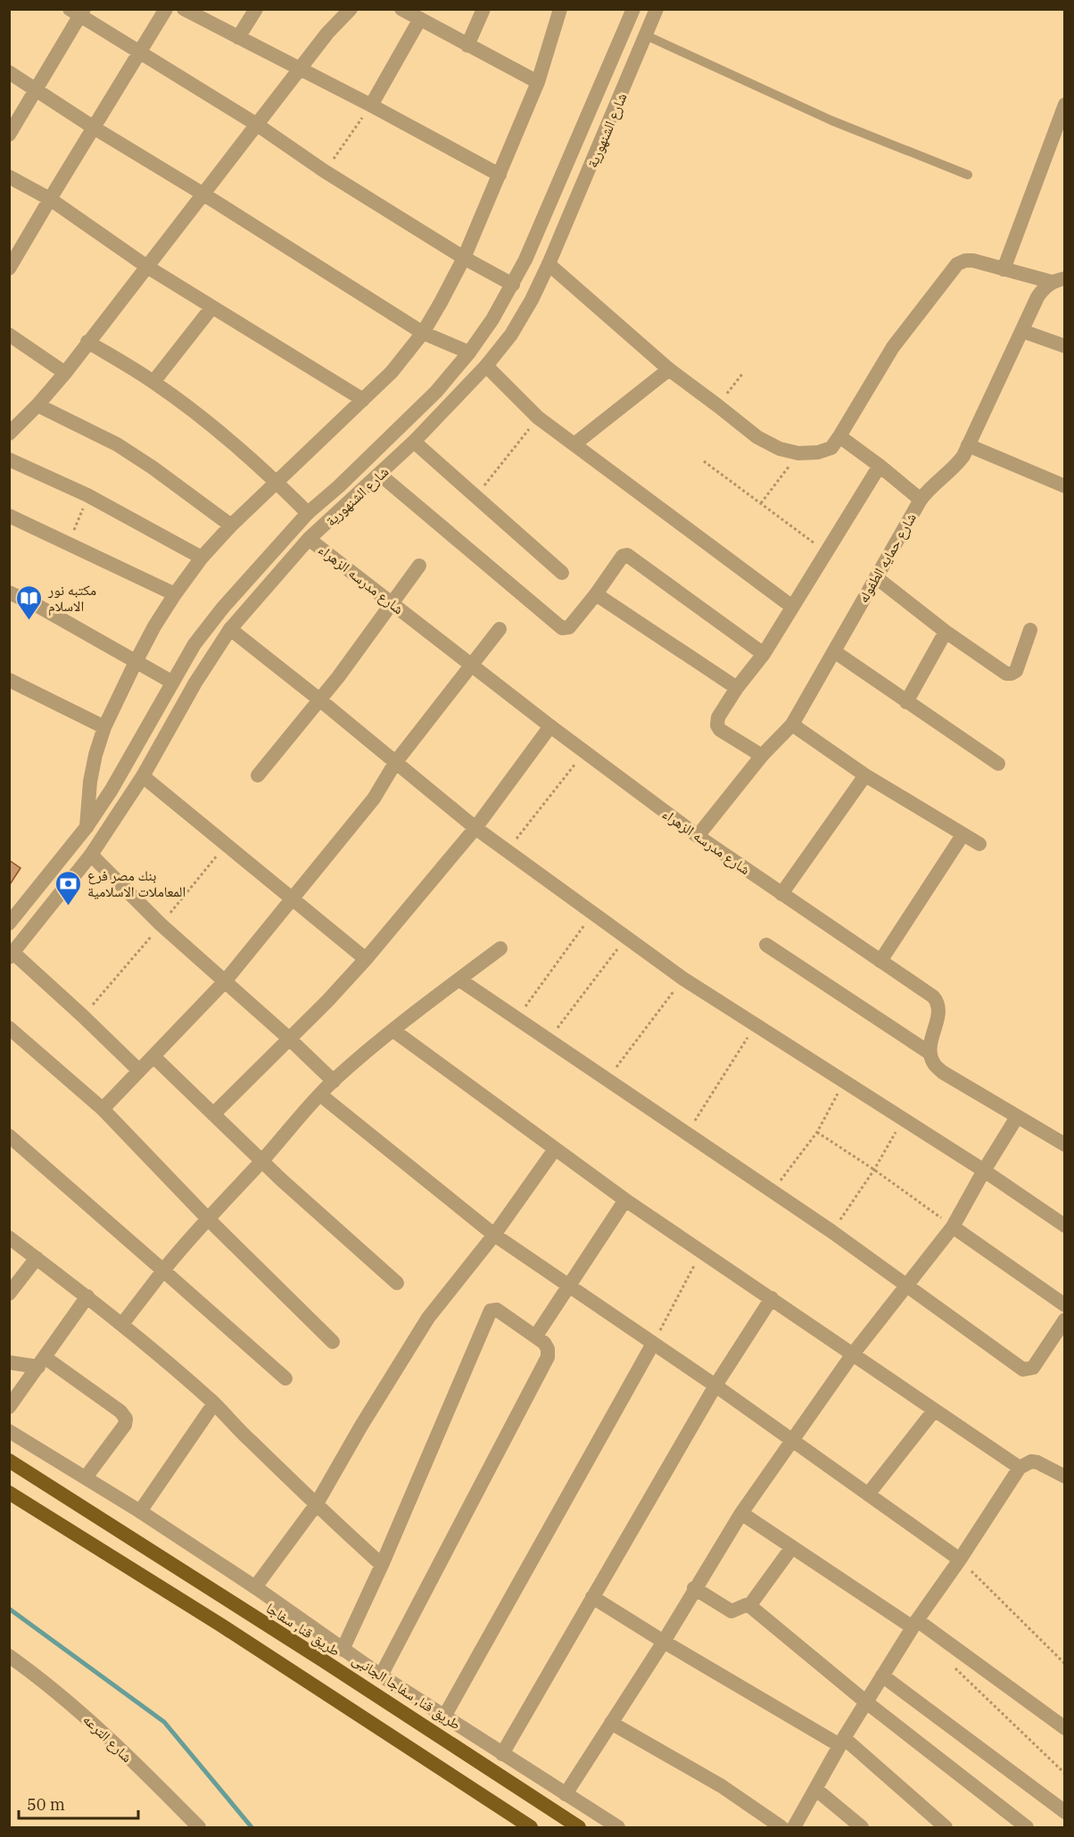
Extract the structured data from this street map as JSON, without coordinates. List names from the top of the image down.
{
  "streets": {
    "highway": ["طريق قنا, سفاجا"],
    "street": [
      "شارع الشنهورية",
      "شارع حمايه الطفوله",
      "شارع مدرسه الزهراء",
      "طريق قنا, سفاجا الجانبى",
      "شارع الترعه"
    ]
  },
  "crossings": [
    ["شارع الشنهورية", "شارع مدرسه الزهراء"],
    ["شارع حمايه الطفوله", "شارع مدرسه الزهراء"]
  ],
  "places": {
    "library": ["مكتبه نور الاسلام"],
    "bank": ["بنك مصر فرع المعاملات الاسلامية"]
  },
  "scale_bar": "50 m"
}
